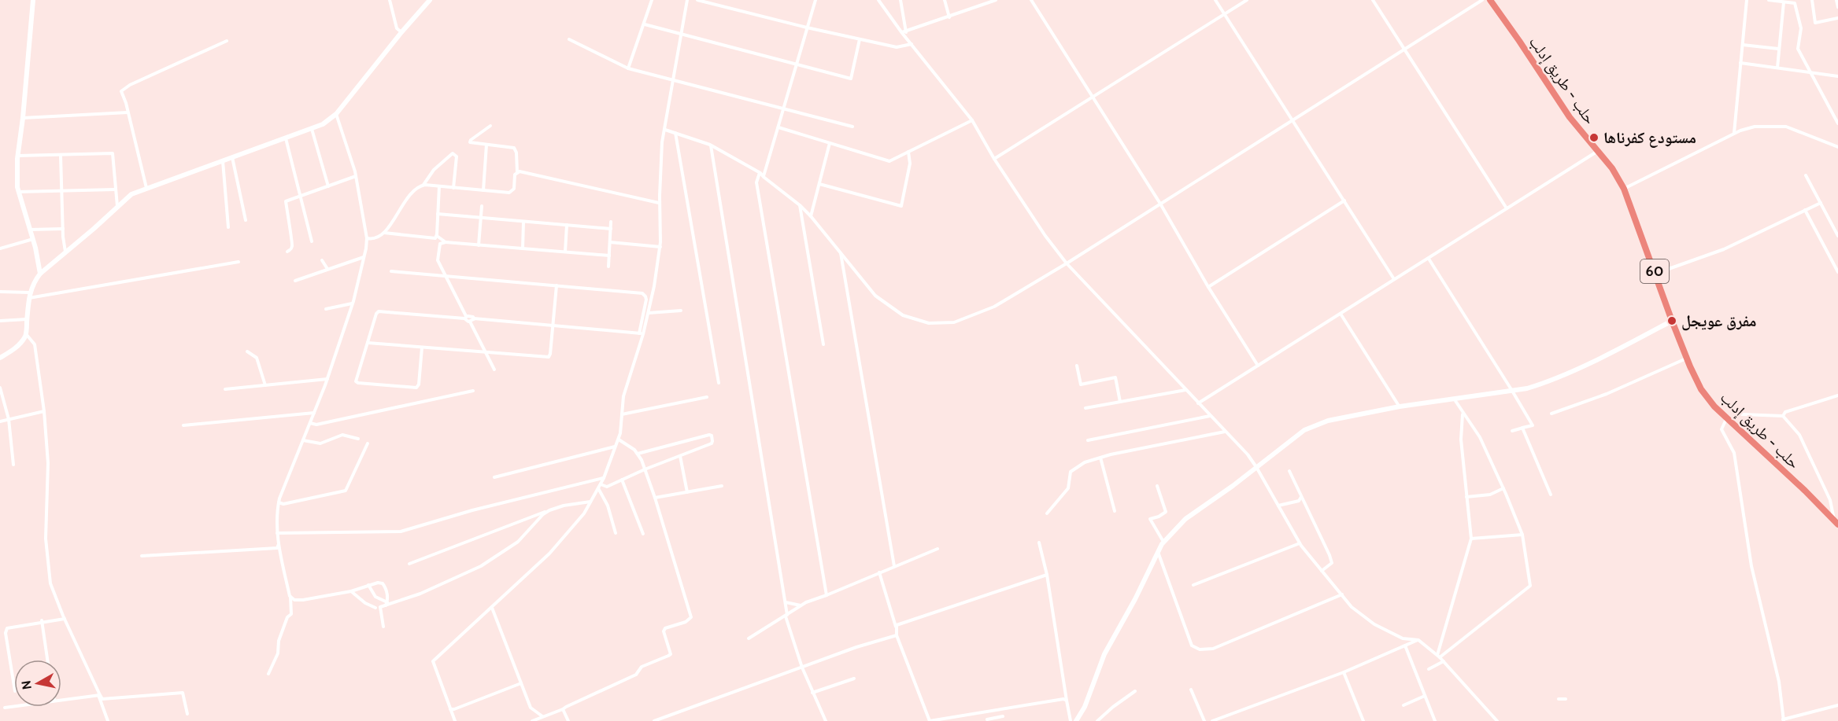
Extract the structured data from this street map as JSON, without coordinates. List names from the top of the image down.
{
  "streets": {
    "highway": ["حلب - طريق إدلب", "60"]
  },
  "places": ["مستودع كفرناها", "مفرق عويجل"],
  "north": "left"
}
